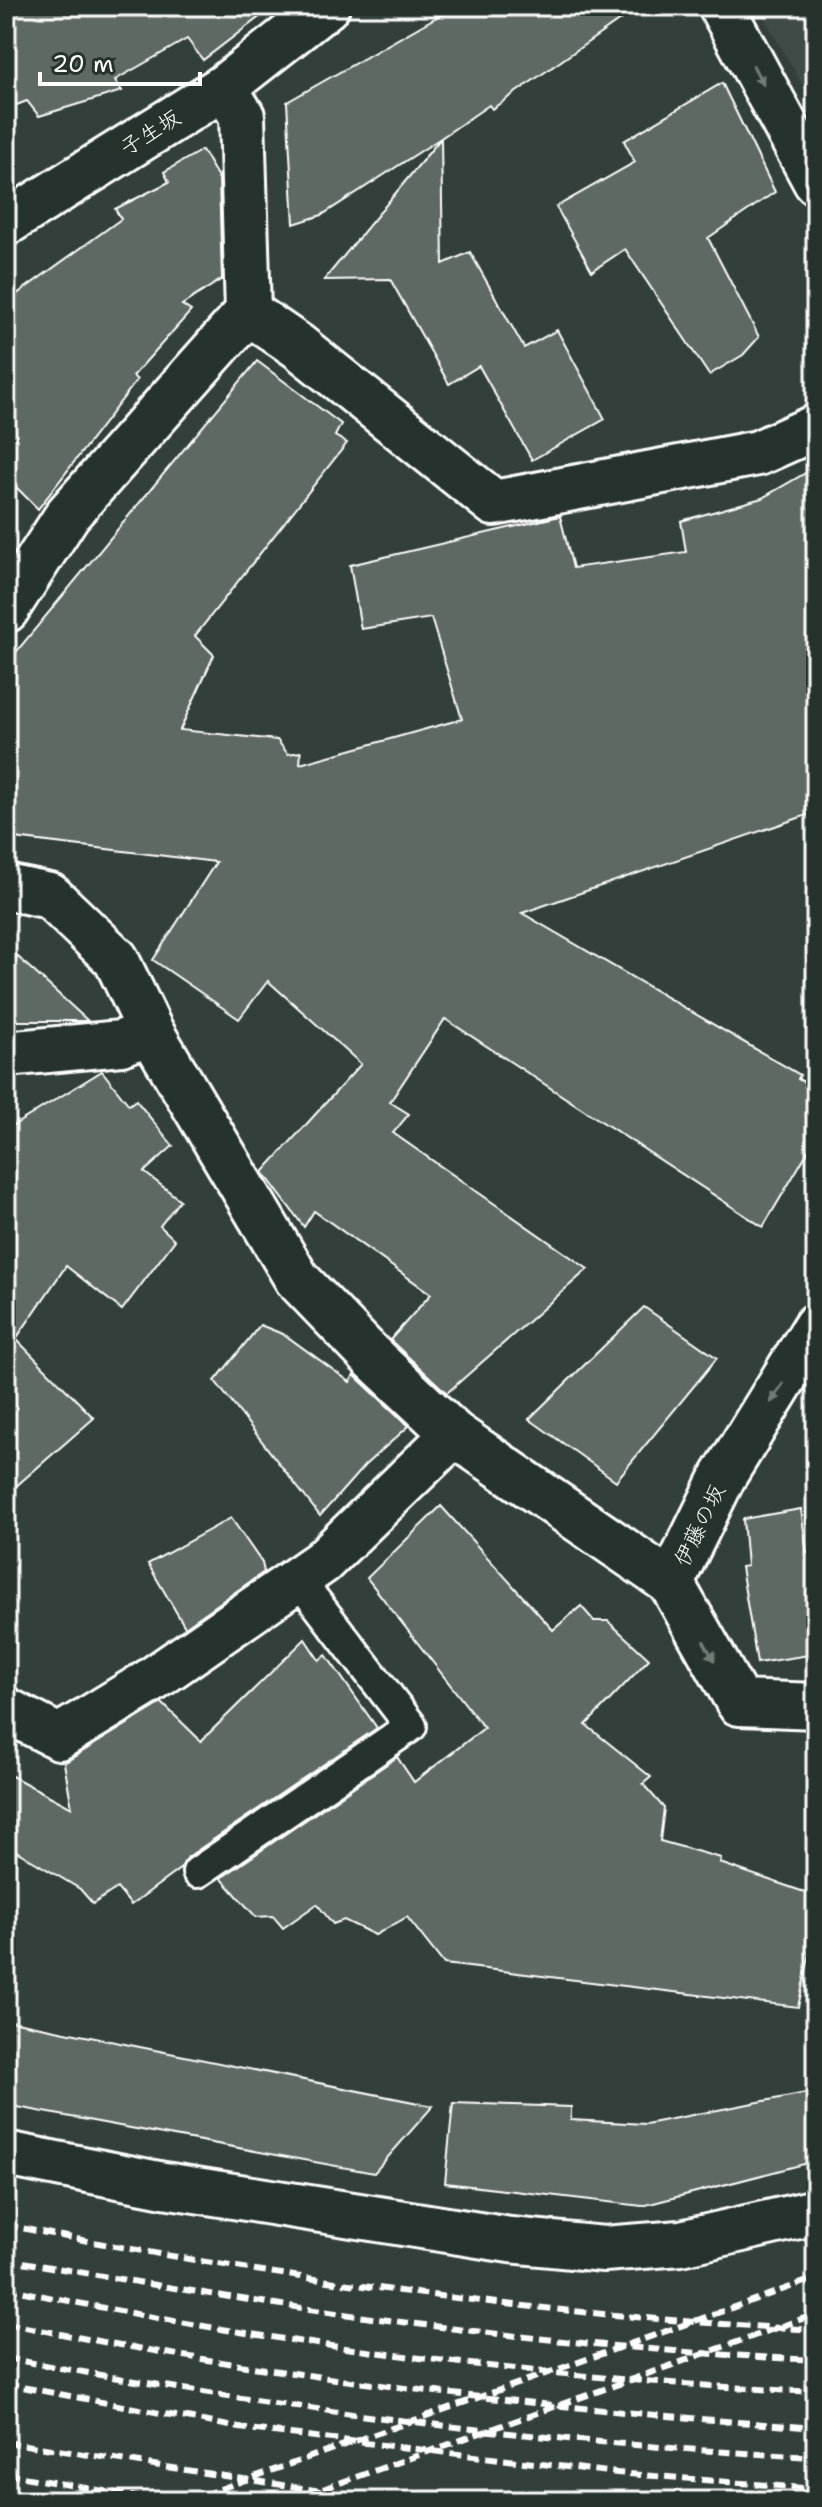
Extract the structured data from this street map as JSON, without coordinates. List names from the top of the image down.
{
  "streets": {
    "street": ["子生坂", "伊藤の坂"]
  },
  "scale_bar": "20 m"
}
